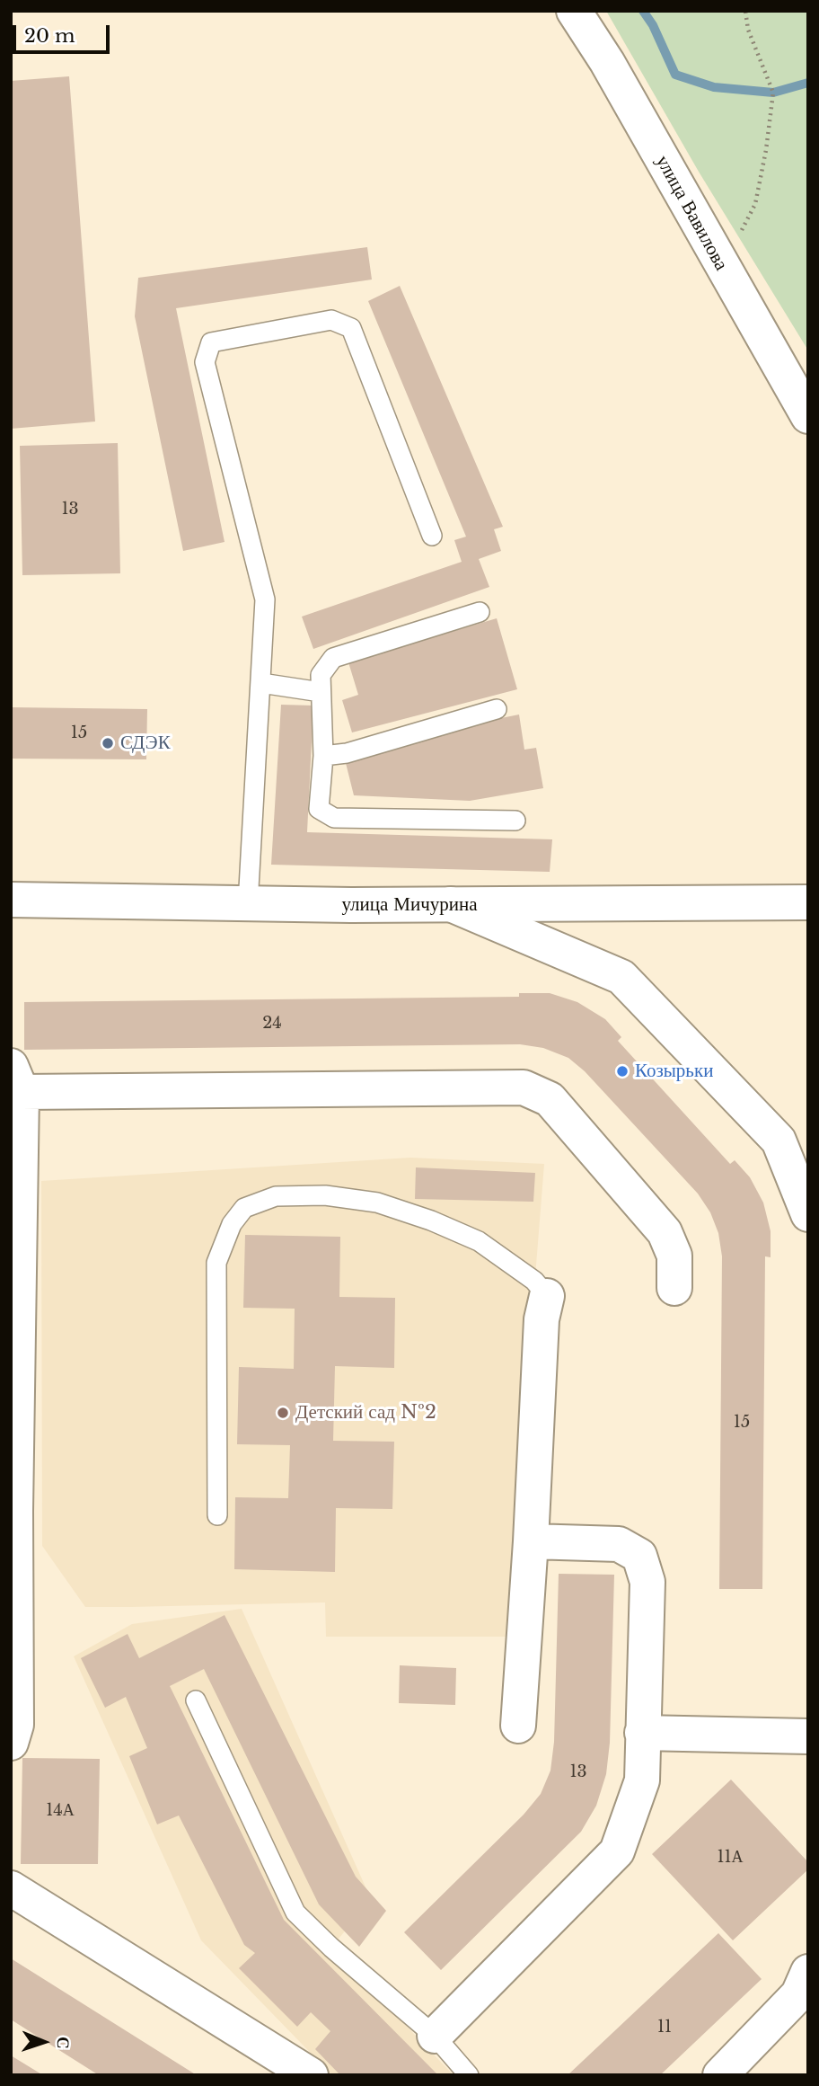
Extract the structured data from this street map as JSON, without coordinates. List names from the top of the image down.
{
  "streets": {
    "street": ["улица Вавилова", "улица Мичурина"]
  },
  "places": ["СДЭК", "Козырьки", "Детский сад №2"],
  "house_numbers": [
    "13",
    "15",
    "24",
    "15",
    "13",
    "14А",
    "11А",
    "11"
  ],
  "scale_bar": "20 m",
  "north": "right"
}
